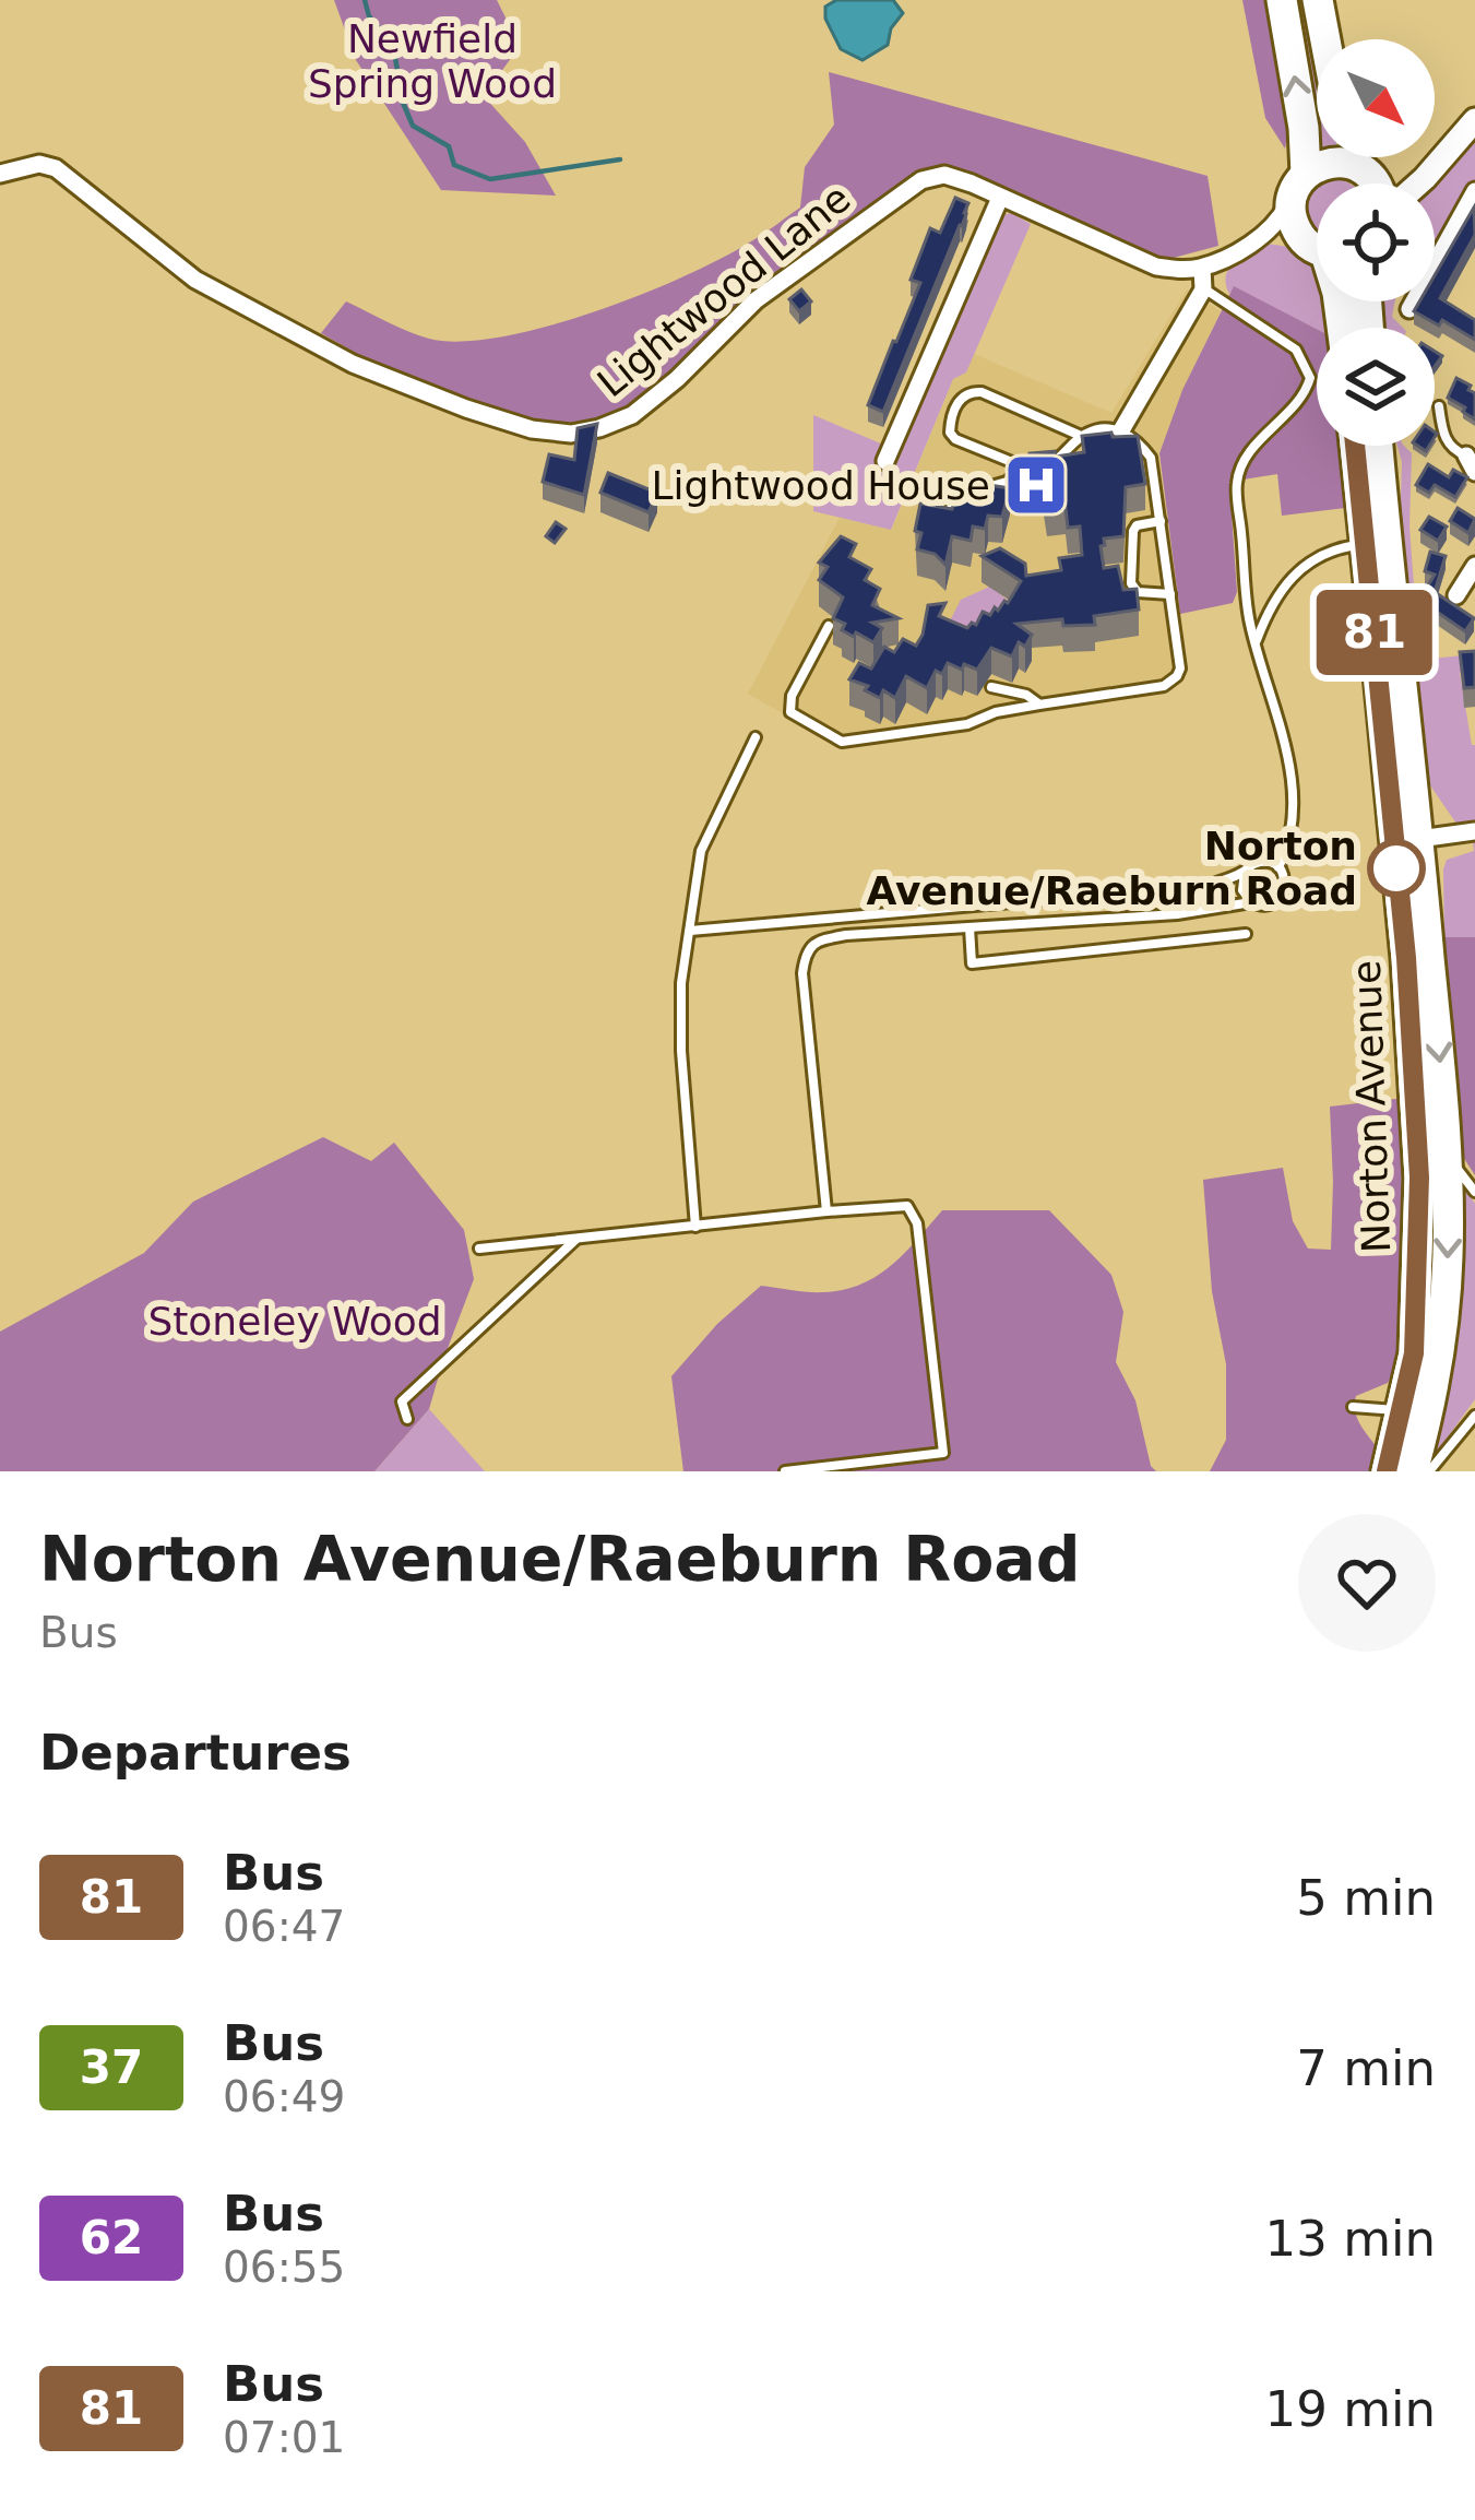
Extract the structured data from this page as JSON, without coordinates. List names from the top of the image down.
{
  "streets": {
    "highway": ["Norton Avenue"],
    "street": ["Lightwood Lane"]
  },
  "parks": ["Newfield Spring Wood", "Stoneley Wood"],
  "places": {
    "hospital": ["Lightwood House"],
    "other": ["Norton Avenue/Raeburn Road"]
  },
  "lines": ["bus line 81"],
  "north": "bottom right",
  "page": {
    "on_map": "81",
    "heading": [
      ["Norton Avenue/Raeburn Road", "Bus"],
      "Departures"
    ],
    "list": [
      {
        "mark": "81",
        "name": "Bus",
        "note": "06:47",
        "value": "5 min"
      },
      {
        "mark": "37",
        "name": "Bus",
        "note": "06:49",
        "value": "7 min"
      },
      {
        "mark": "62",
        "name": "Bus",
        "note": "06:55",
        "value": "13 min"
      },
      {
        "mark": "81",
        "name": "Bus",
        "note": "07:01",
        "value": "19 min"
      }
    ]
  }
}
